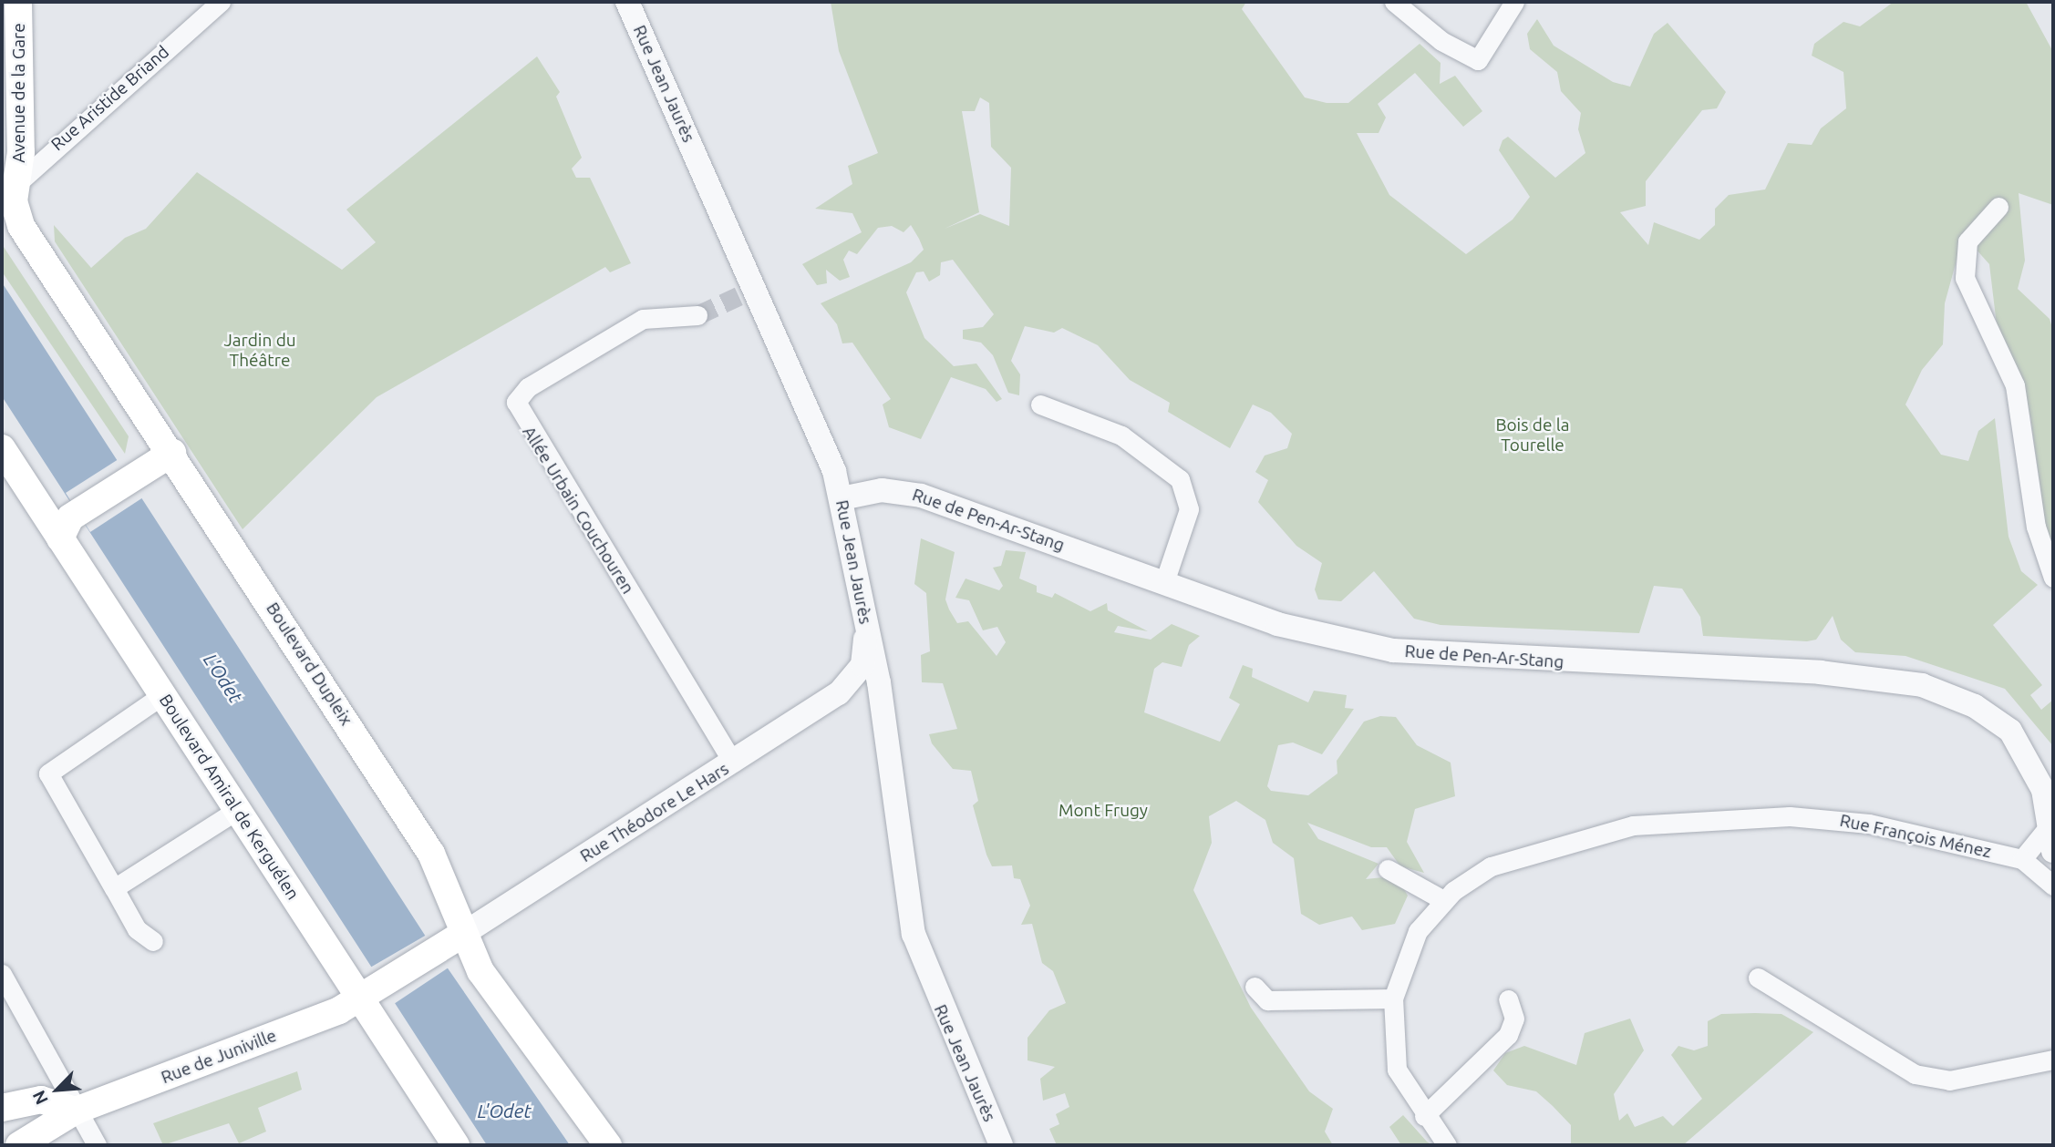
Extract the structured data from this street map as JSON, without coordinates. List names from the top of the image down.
{
  "streets": {
    "main road": [
      "Avenue de la Gare",
      "Boulevard Dupleix",
      "Boulevard Amiral de Kerguélen",
      "Rue de Juniville"
    ],
    "street": [
      "Rue Jean Jaurès",
      "Rue Aristide Briand",
      "Allée Urbain Couchouren",
      "Rue de Pen-Ar-Stang",
      "Rue Théodore Le Hars",
      "Rue François Ménez"
    ]
  },
  "crossings": [
    ["Rue Jean Jaurès", "Rue de Pen-Ar-Stang"],
    ["Rue Jean Jaurès", "Rue Théodore Le Hars"],
    ["Avenue de la Gare", "Rue Aristide Briand"],
    ["Avenue de la Gare", "Boulevard Dupleix"],
    ["Rue Aristide Briand", "Boulevard Dupleix"],
    ["Allée Urbain Couchouren", "Rue Théodore Le Hars"],
    ["Boulevard Dupleix", "Rue Théodore Le Hars"],
    ["Boulevard Dupleix", "Rue de Juniville"],
    ["Boulevard Amiral de Kerguélen", "Rue de Juniville"],
    ["Rue Théodore Le Hars", "Rue de Juniville"]
  ],
  "water": ["L'Odet"],
  "parks": ["Jardin du Théâtre", "Bois de la Tourelle", "Mont Frugy"],
  "north": "bottom left"
}
